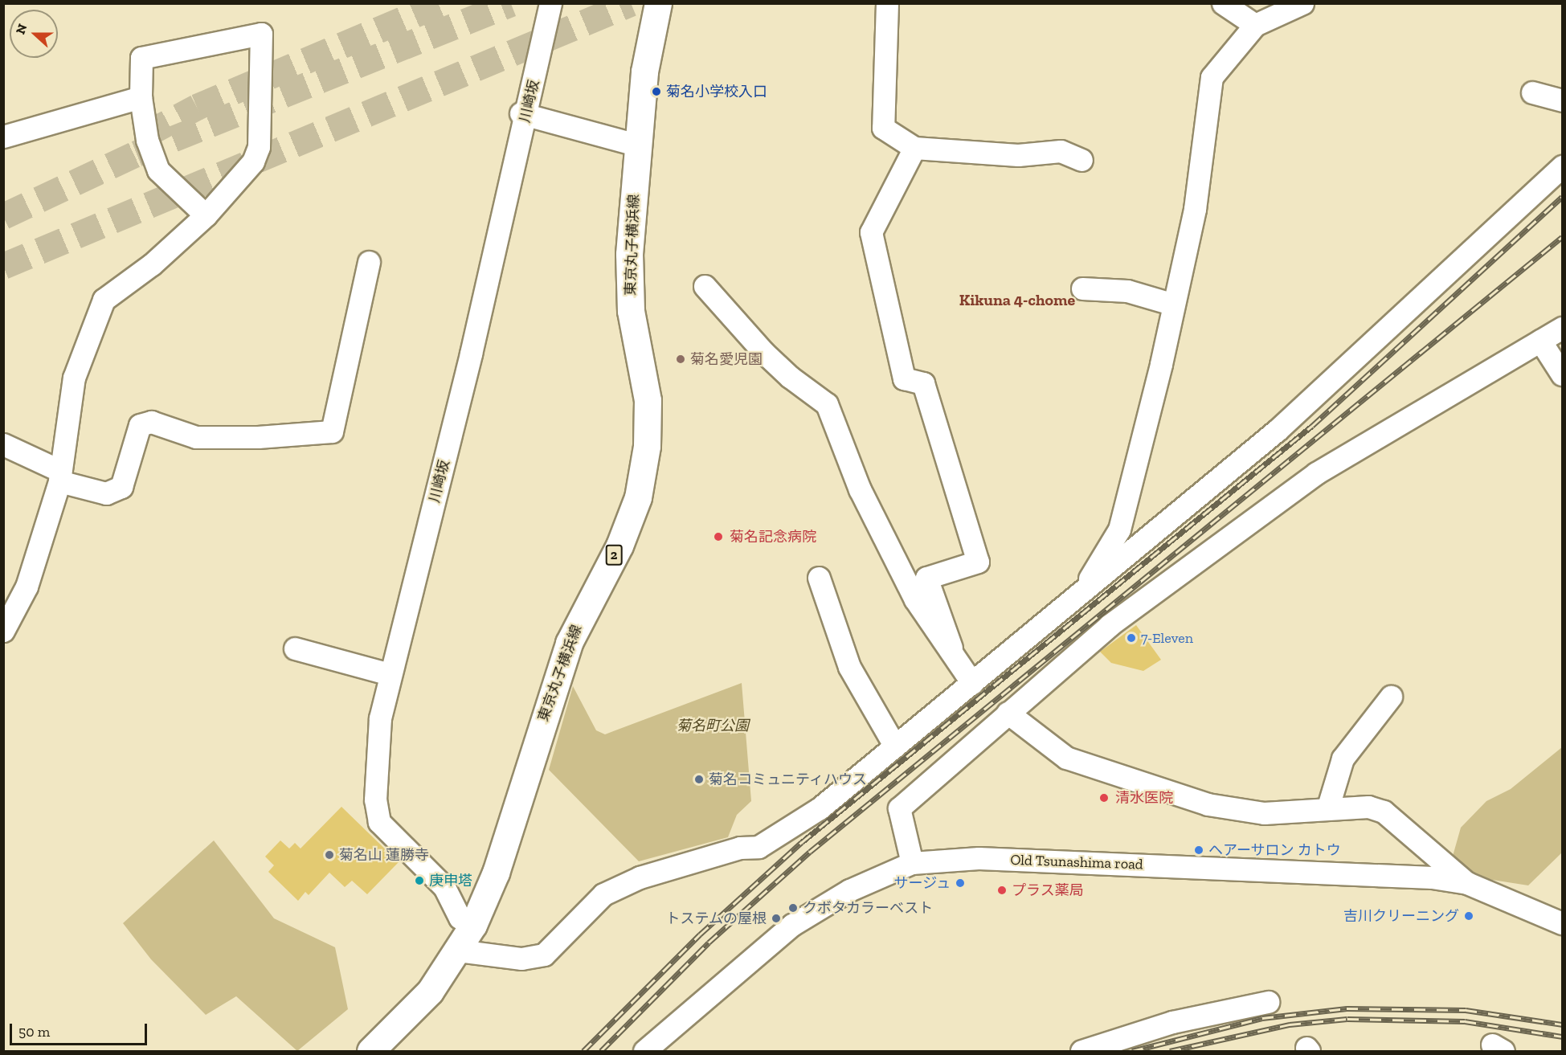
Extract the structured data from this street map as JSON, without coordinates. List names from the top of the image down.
{
  "streets": {
    "main road": ["東京丸子横浜線", "2"],
    "street": ["川崎坂", "Old Tsunashima road"]
  },
  "crossings": [
    ["川崎坂", "東京丸子横浜線"]
  ],
  "districts": ["Kikuna 4-chome"],
  "parks": ["菊名町公園"],
  "places": [
    "菊名小学校入口",
    "菊名愛児園",
    "菊名記念病院",
    "7-Eleven",
    "菊名コミュニティハウス",
    "清水医院",
    "ヘアーサロン カトウ",
    "菊名山 蓮勝寺",
    "庚申塔",
    "サージュ",
    "プラス薬局",
    "クボタカラーベスト",
    "吉川クリーニング",
    "トステムの屋根"
  ],
  "scale_bar": "50 m",
  "north": "left"
}
